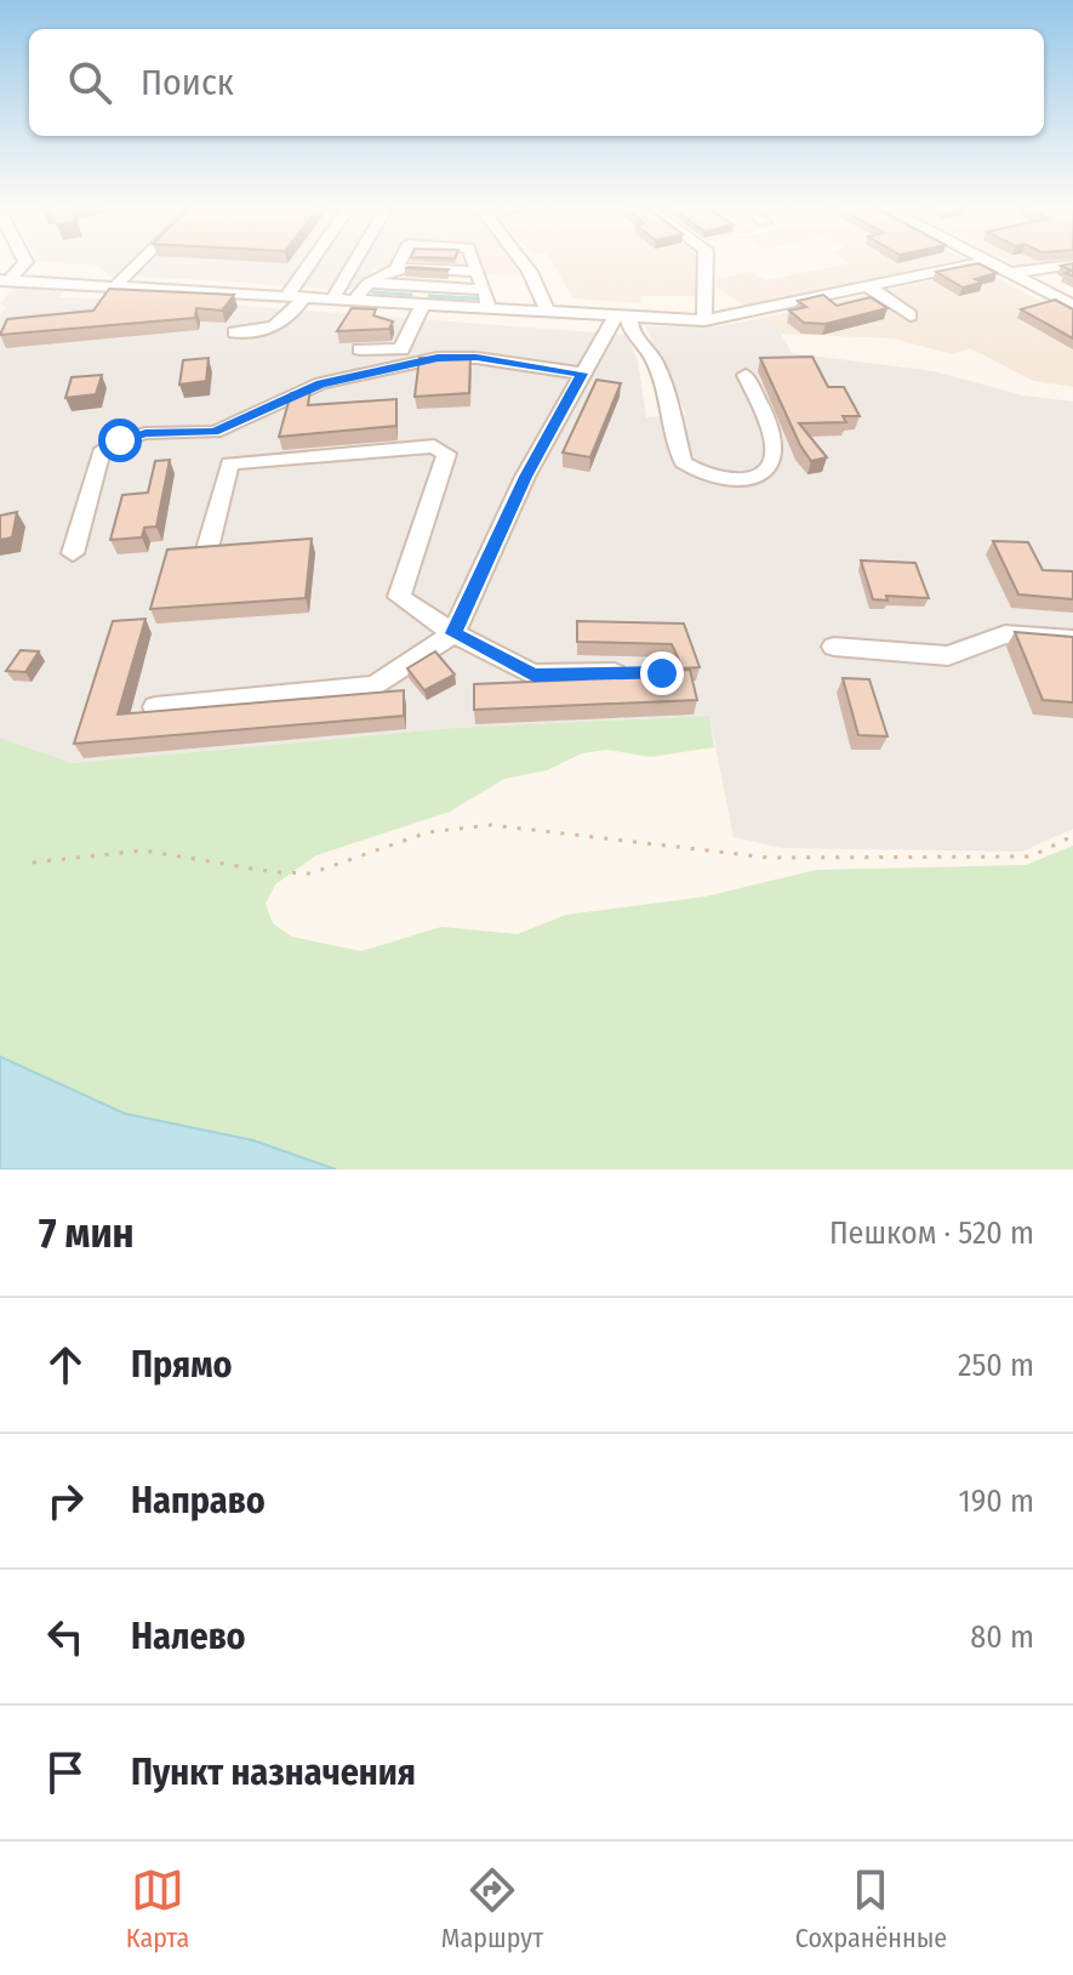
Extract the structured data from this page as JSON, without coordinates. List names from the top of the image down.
{
  "page": {
    "search": "Поиск",
    "heading": ["7 мин", "Пешком · 520 m"],
    "list": [
      ["Прямо", "250 m"],
      ["Направо", "190 m"],
      ["Налево", "80 m"],
      "Пункт назначения"
    ],
    "nav": ["Карта", "Маршрут", "Сохранённые"]
  }
}
